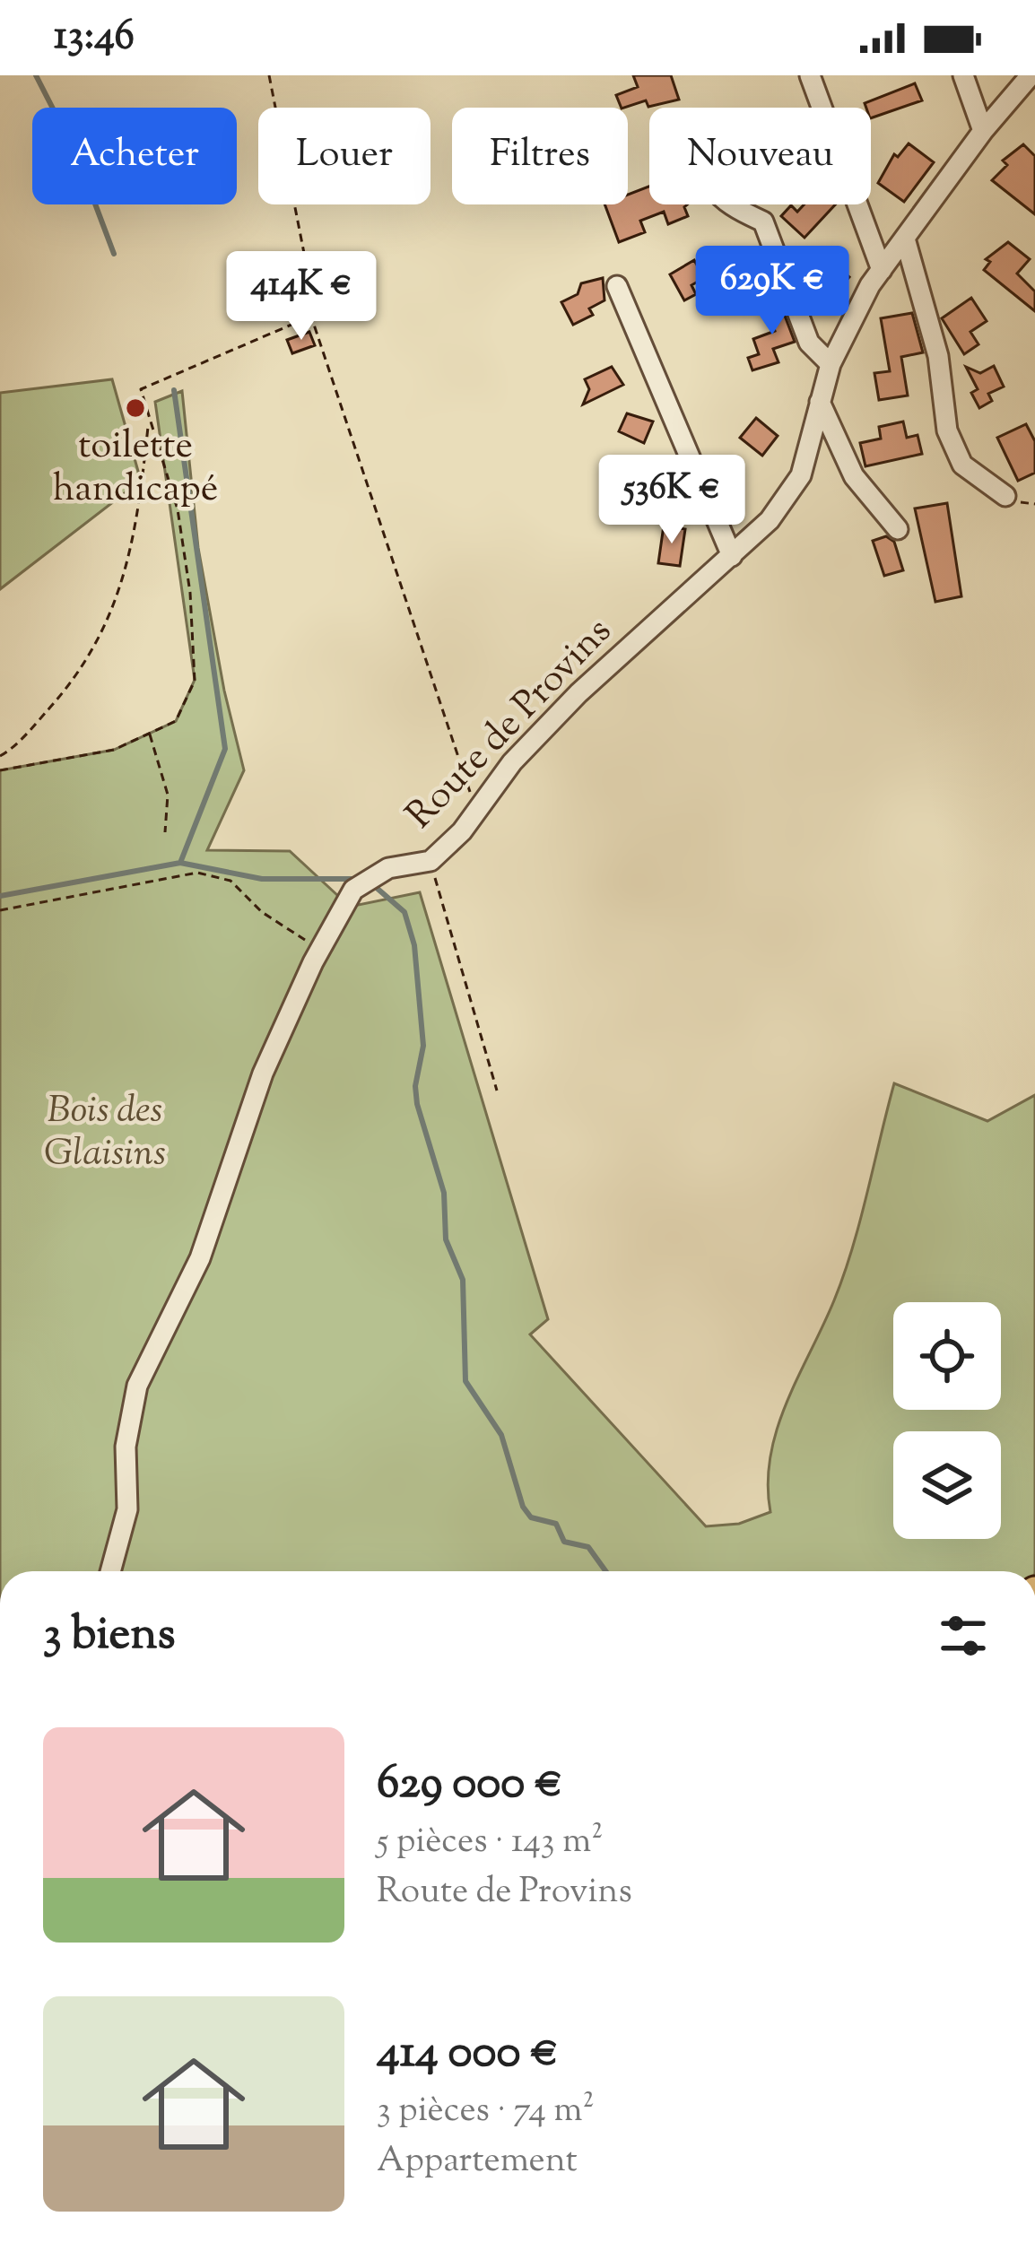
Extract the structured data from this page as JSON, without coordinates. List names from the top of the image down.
{
  "streets": {
    "street": ["Route de Provins"]
  },
  "parks": ["Bois des Glaisins"],
  "places": ["toilette handicapé"],
  "page": {
    "status": "13:46",
    "chip": [
      "Acheter",
      "Louer",
      "Filtres",
      "Nouveau"
    ],
    "price": ["629K €", "414K €", "536K €"],
    "heading": "3 biens",
    "list": [
      {
        "name": "629 000 €",
        "note": "5 pièces · 143 m² · Route de Provins"
      },
      {
        "name": "414 000 €",
        "note": "3 pièces · 74 m² · Appartement"
      }
    ]
  }
}
